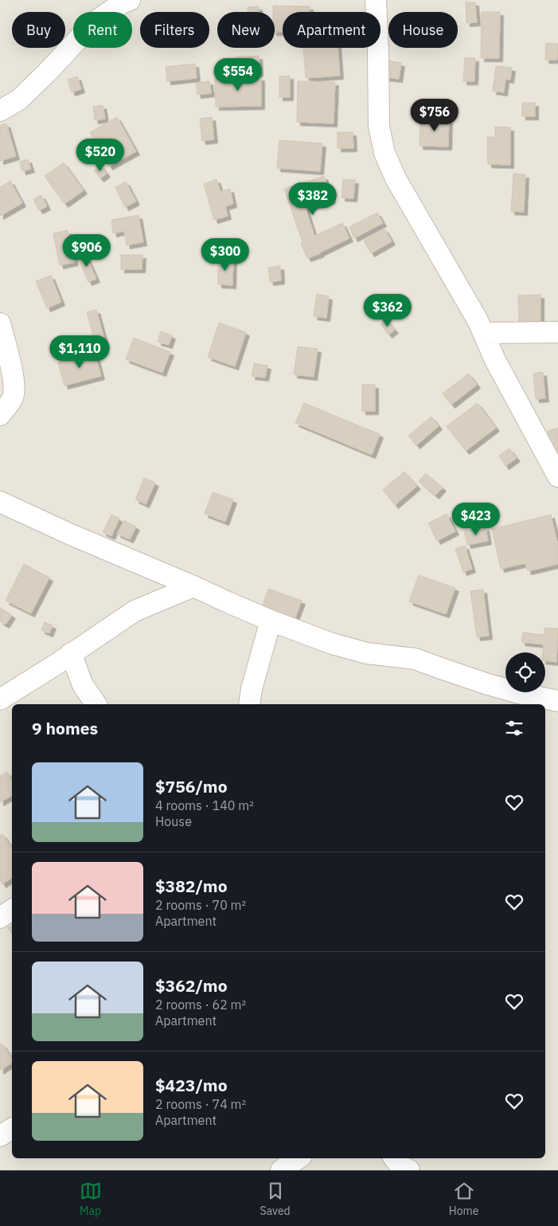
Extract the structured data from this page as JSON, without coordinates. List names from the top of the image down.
{
  "page": {
    "chip": [
      "Buy",
      "Rent",
      "Filters",
      "New",
      "Apartment",
      "House"
    ],
    "price": [
      "$554",
      "$756",
      "$520",
      "$382",
      "$906",
      "$300",
      "$362",
      "$1,110",
      "$423"
    ],
    "heading": "9 homes",
    "list": [
      {
        "name": "$756/mo",
        "note": "4 rooms · 140 m² · House"
      },
      {
        "name": "$382/mo",
        "note": "2 rooms · 70 m² · Apartment"
      },
      {
        "name": "$362/mo",
        "note": "2 rooms · 62 m² · Apartment"
      },
      {
        "name": "$423/mo",
        "note": "2 rooms · 74 m² · Apartment"
      }
    ],
    "tabs": ["Map", "Saved", "Home"]
  }
}
